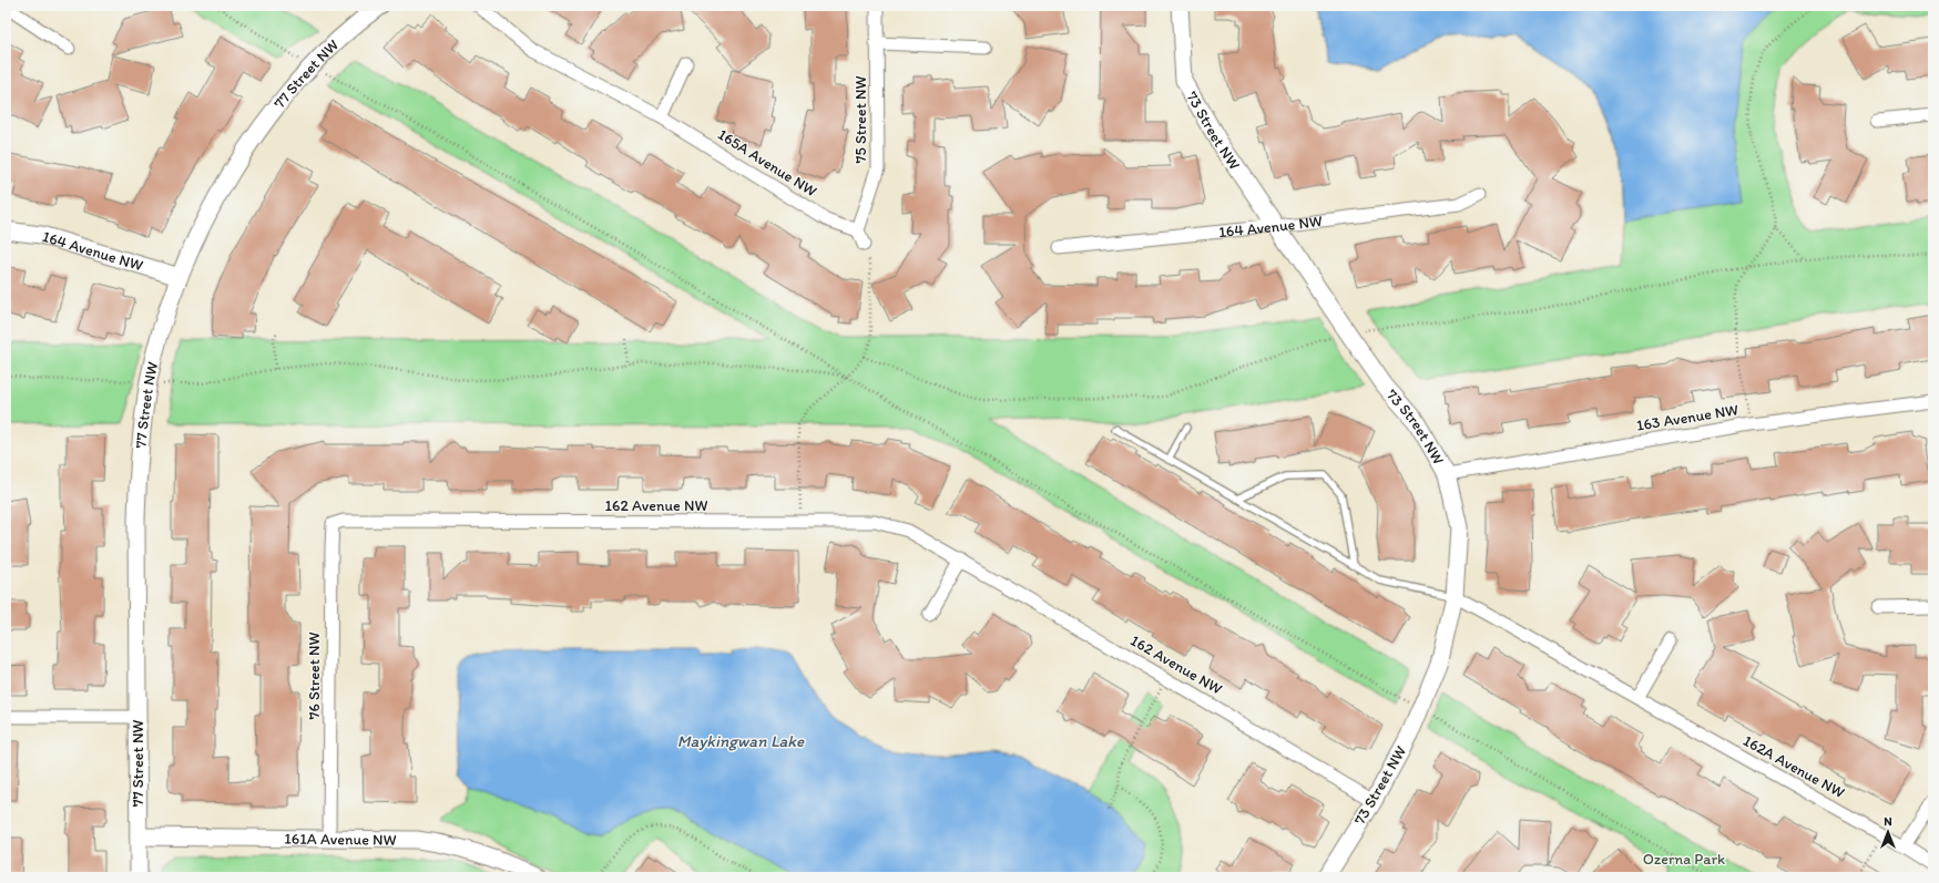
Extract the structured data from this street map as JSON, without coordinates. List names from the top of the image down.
{
  "streets": {
    "street": [
      "77 Street NW",
      "75 Street NW",
      "73 Street NW",
      "165A Avenue NW",
      "164 Avenue NW",
      "163 Avenue NW",
      "162 Avenue NW",
      "76 Street NW",
      "162A Avenue NW",
      "161A Avenue NW"
    ]
  },
  "crossings": [
    ["77 Street NW", "164 Avenue NW"],
    ["77 Street NW", "161A Avenue NW"],
    ["75 Street NW", "165A Avenue NW"],
    ["73 Street NW", "164 Avenue NW"],
    ["73 Street NW", "163 Avenue NW"],
    ["73 Street NW", "162 Avenue NW"],
    ["73 Street NW", "162A Avenue NW"],
    ["162 Avenue NW", "76 Street NW"],
    ["76 Street NW", "161A Avenue NW"]
  ],
  "water": ["Maykingwan Lake"],
  "parks": ["Ozerna Park"],
  "north": "top"
}
